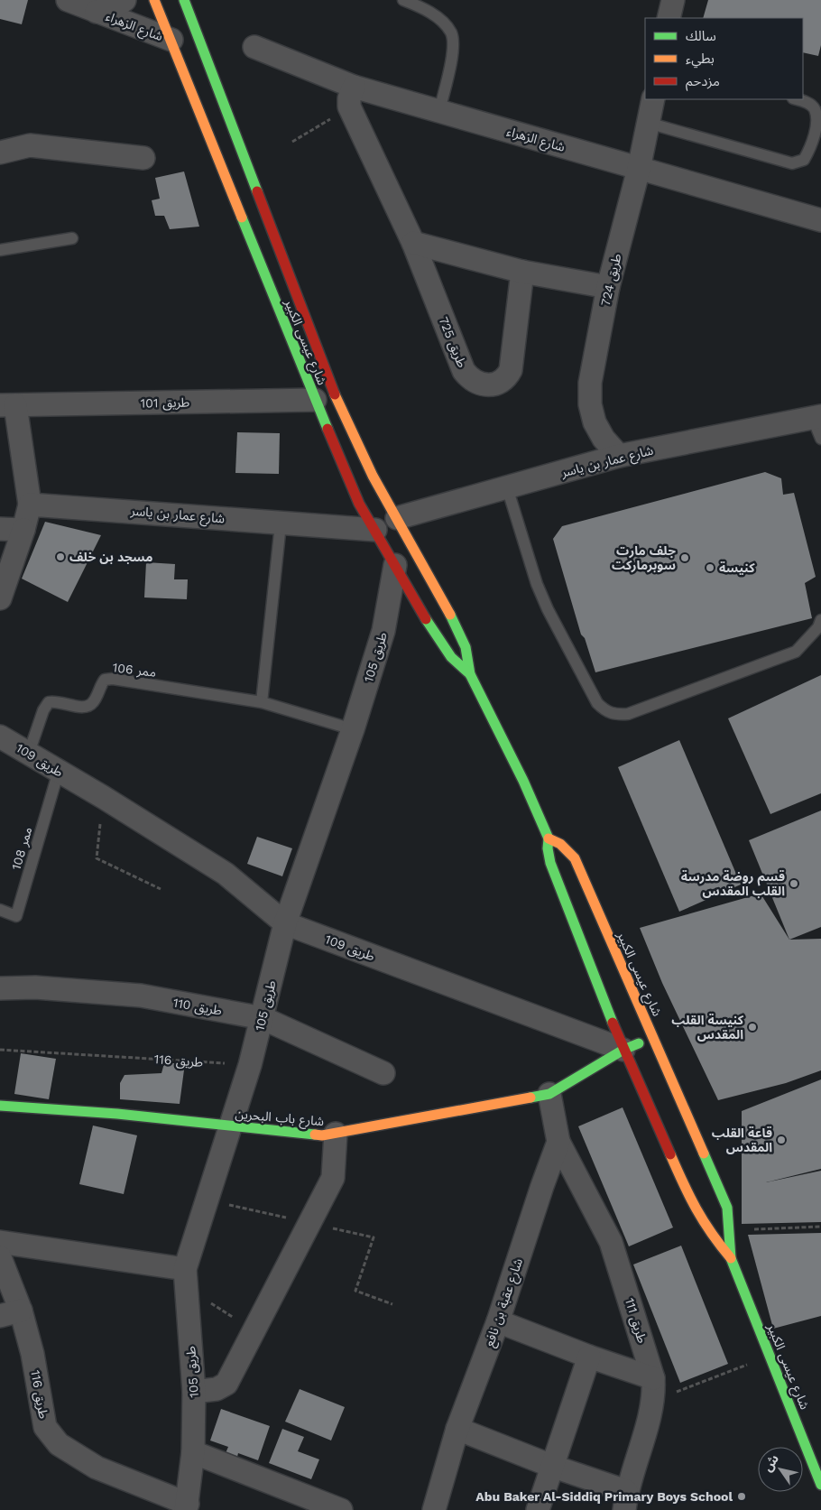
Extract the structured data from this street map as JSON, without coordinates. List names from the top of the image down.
{
  "streets": {
    "main road": ["شارع عيسى الكبير", "شارع باب البحرين"],
    "street": [
      "شارع الزهراء",
      "طريق 724",
      "طريق 725",
      "طريق 101",
      "شارع عمار بن ياسر",
      "طريق 105",
      "طريق 109",
      "طريق 110",
      "طريق 116",
      "شارع عقبة بن نافع",
      "طريق 111"
    ],
    "lane": ["ممر 106", "ممر 108"]
  },
  "crossings": [
    ["شارع الزهراء", "طريق 724"],
    ["شارع الزهراء", "شارع عيسى الكبير"],
    ["شارع الزهراء", "طريق 725"],
    ["طريق 724", "شارع عمار بن ياسر"],
    ["شارع عيسى الكبير", "طريق 101"],
    ["شارع عيسى الكبير", "شارع عمار بن ياسر"],
    ["شارع عيسى الكبير", "طريق 105"],
    ["شارع عيسى الكبير", "طريق 109"],
    ["شارع عيسى الكبير", "شارع باب البحرين"],
    ["طريق 101", "شارع عمار بن ياسر"],
    ["طريق 105", "ممر 106"],
    ["طريق 105", "طريق 109"],
    ["طريق 105", "طريق 110"],
    ["طريق 105", "طريق 116"],
    ["طريق 105", "شارع باب البحرين"],
    ["ممر 106", "طريق 109"],
    ["طريق 109", "ممر 108"],
    ["طريق 109", "شارع باب البحرين"],
    ["شارع عقبة بن نافع", "طريق 111"]
  ],
  "places": [
    "مسجد بن خلف",
    "جلف مارت سوبرماركت",
    "كنيسة",
    "قسم روضة مدرسة القلب المقدس",
    "كنيسة القلب المقدس",
    "قاعة القلب المقدس",
    "Abu Baker Al-Siddiq Primary Boys School"
  ],
  "legend": ["سالك", "بطيء", "مزدحم"],
  "north": "top left"
}
